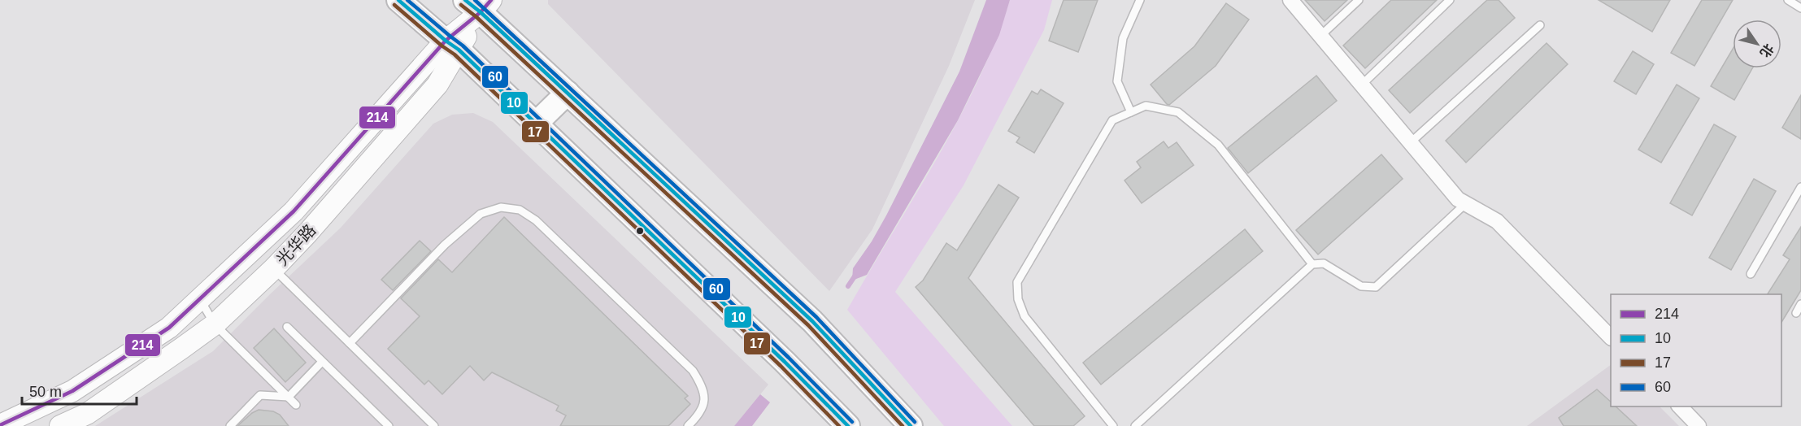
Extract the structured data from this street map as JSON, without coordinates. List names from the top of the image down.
{
  "streets": {
    "main road": ["光华路"]
  },
  "lines": [
    "transit line 214",
    "transit line 10",
    "transit line 60",
    "transit line 17"
  ],
  "legend": [
    "214",
    "10",
    "17",
    "60"
  ],
  "scale_bar": "50 m",
  "north": "bottom right"
}
